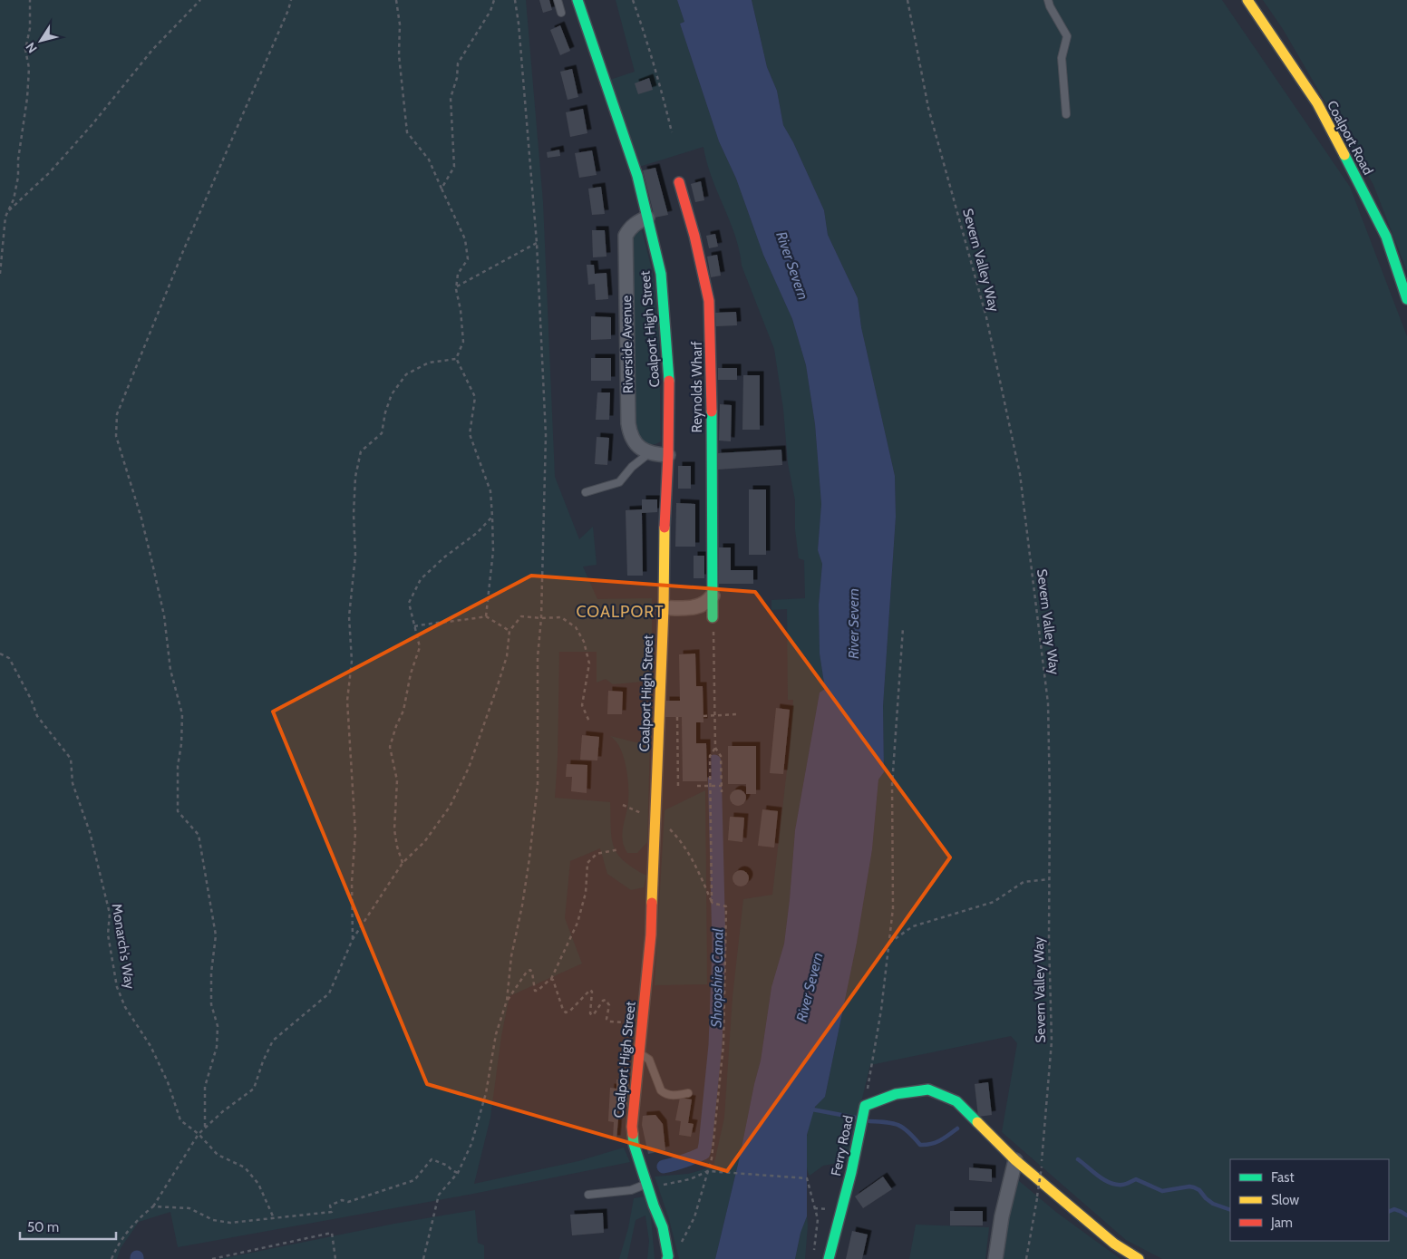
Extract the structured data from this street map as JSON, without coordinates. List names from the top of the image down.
{
  "streets": {
    "street": [
      "Coalport Road",
      "Coalport High Street",
      "Riverside Avenue",
      "Reynolds Wharf",
      "Ferry Road"
    ],
    "path": ["Severn Valley Way", "Monarch's Way"]
  },
  "crossings": [
    ["Coalport High Street", "Riverside Avenue"]
  ],
  "districts": ["COALPORT"],
  "water": ["River Severn", "Shropshire Canal"],
  "legend": ["Fast", "Slow", "Jam"],
  "scale_bar": "50 m",
  "north": "bottom left"
}
